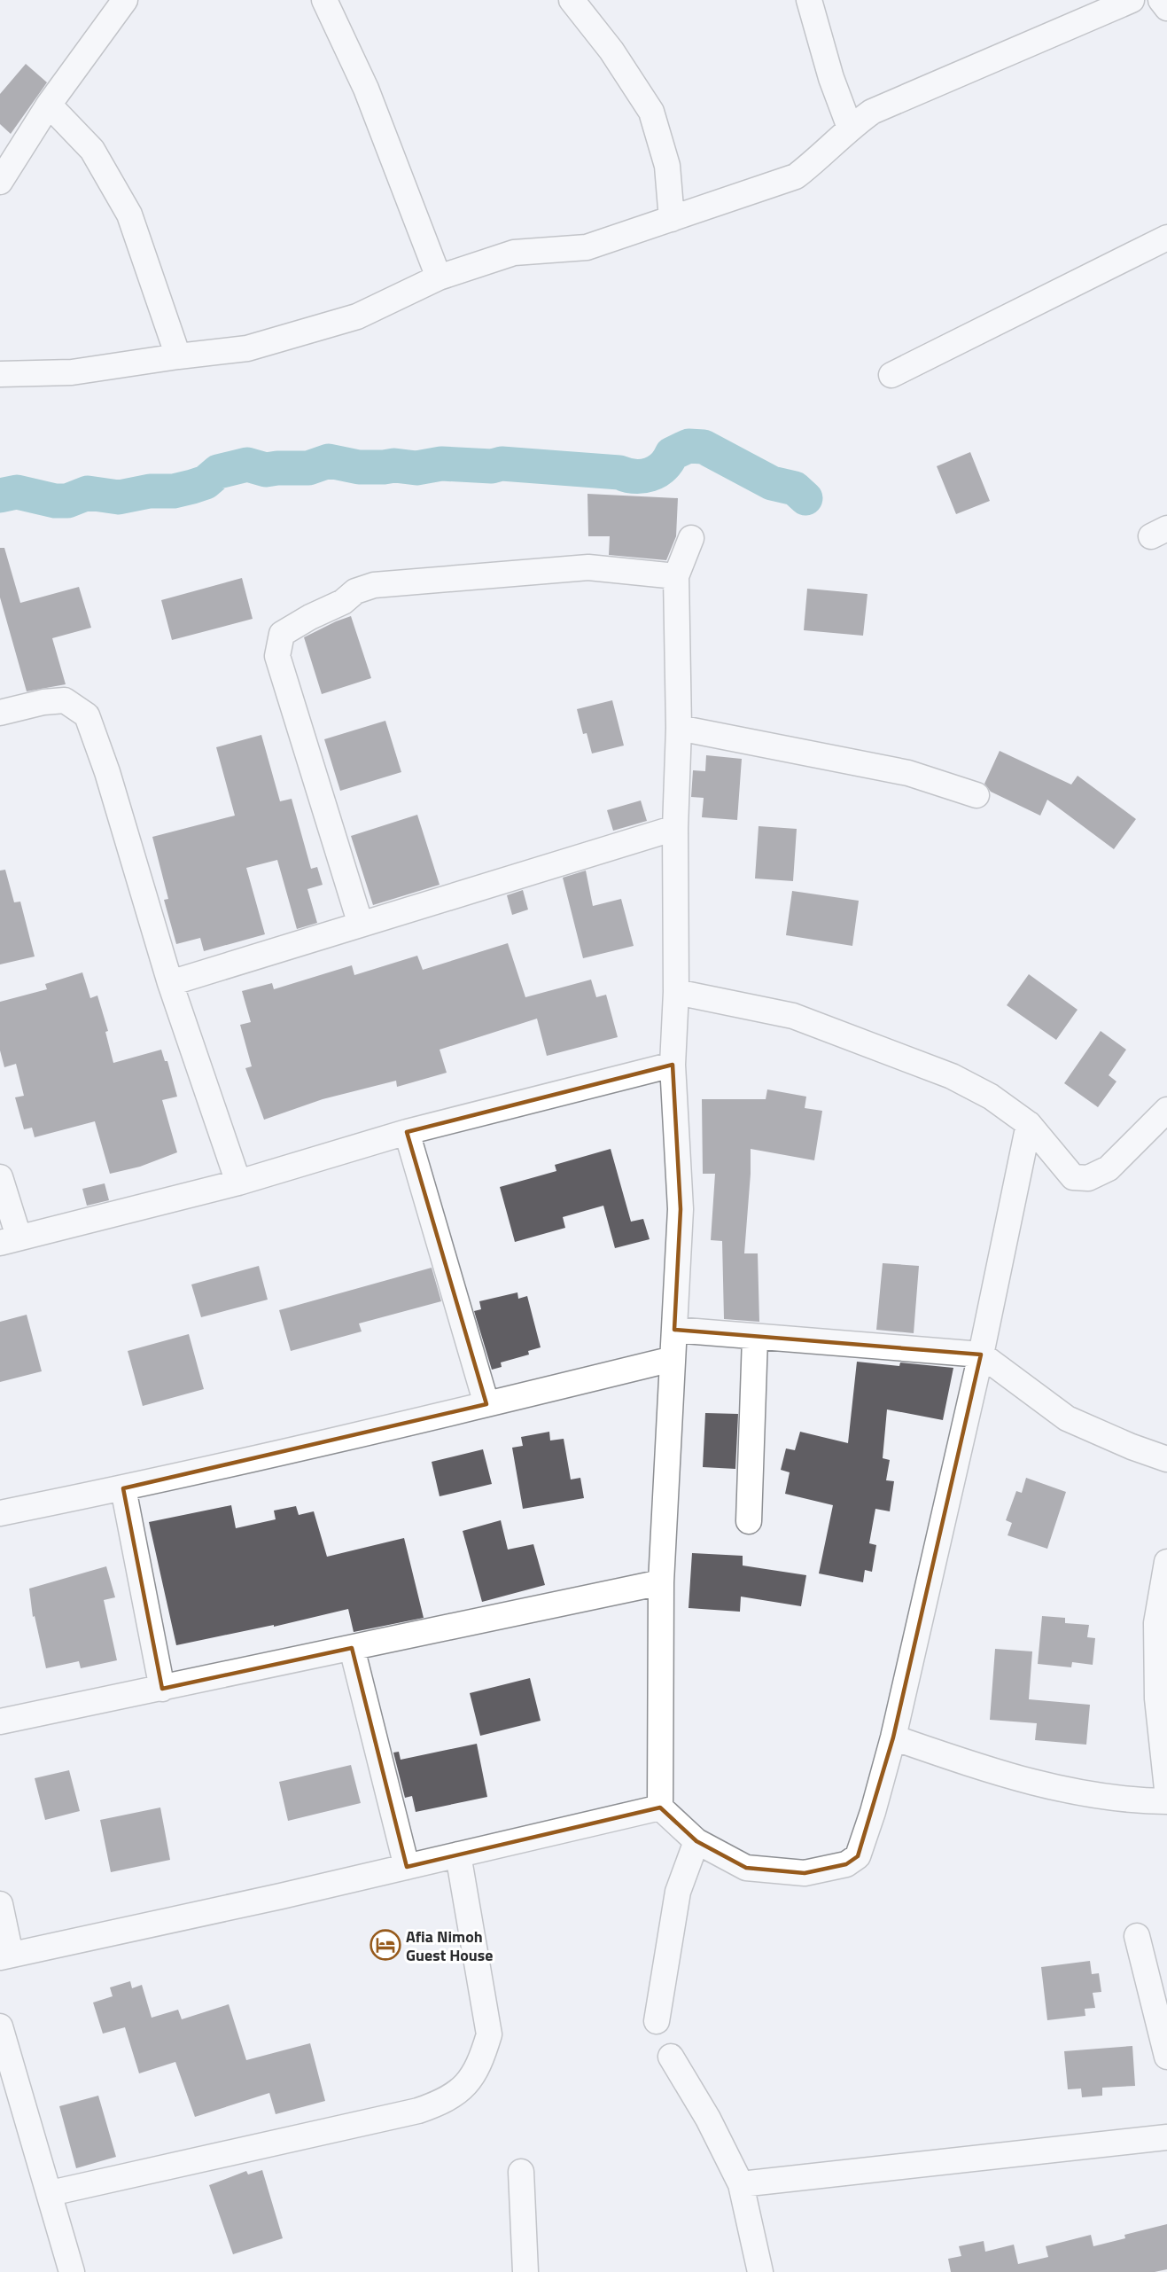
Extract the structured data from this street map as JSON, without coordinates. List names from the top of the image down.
{
  "places": {
    "hotel": ["Afia Nimoh Guest House"]
  }
}
